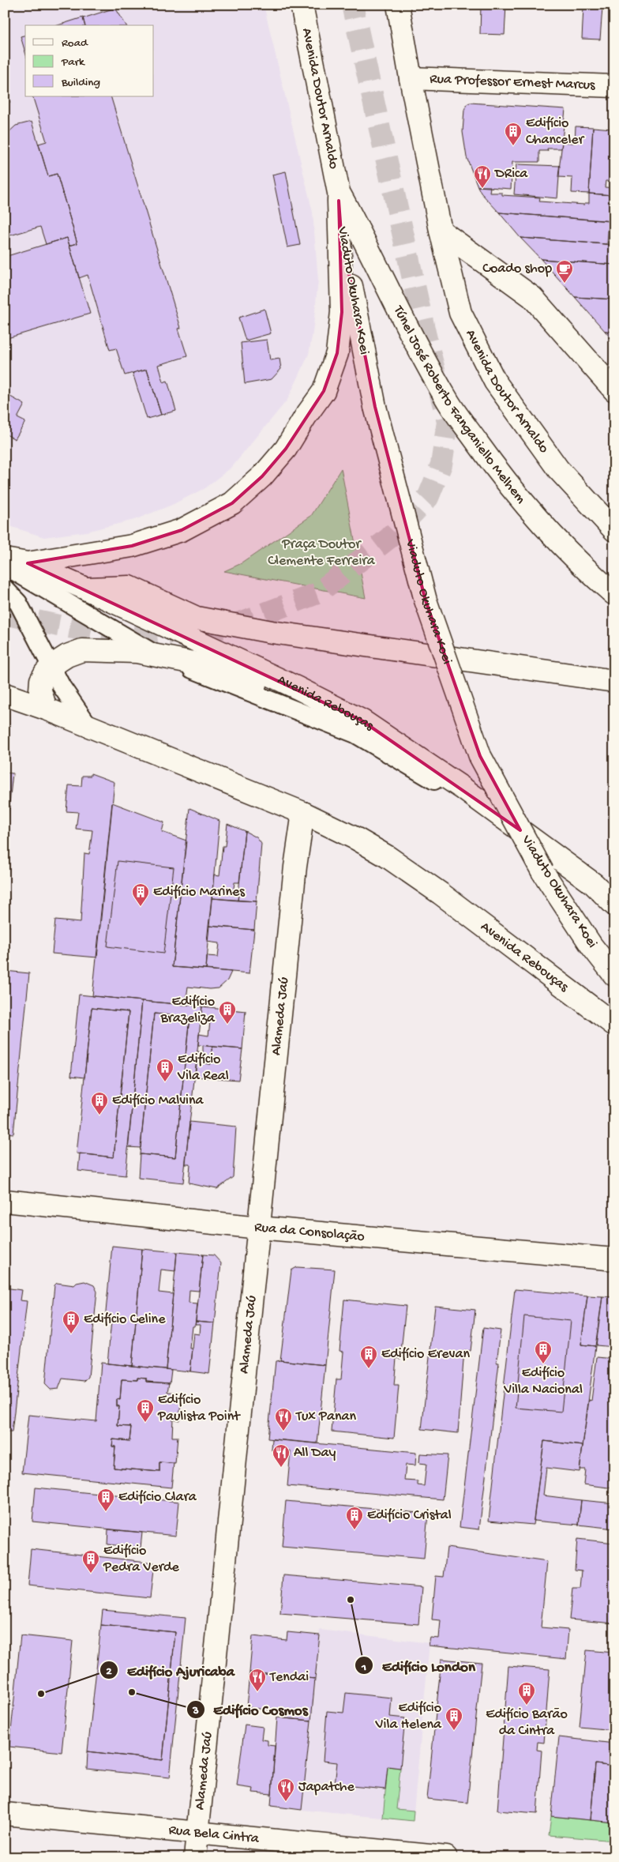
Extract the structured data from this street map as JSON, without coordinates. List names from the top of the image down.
{
  "streets": {
    "main road": [
      "Rua Professor Ernest Marcus",
      "Avenida Doutor Arnaldo",
      "Viaduto Okuhara Koei",
      "Túnel José Roberto Fanganiello Melhem",
      "Avenida Rebouças",
      "Alameda Jaú",
      "Rua da Consolação",
      "Rua Bela Cintra"
    ]
  },
  "crossings": [
    ["Rua Professor Ernest Marcus", "Avenida Doutor Arnaldo"],
    ["Avenida Doutor Arnaldo", "Viaduto Okuhara Koei"],
    ["Avenida Doutor Arnaldo", "Túnel José Roberto Fanganiello Melhem"],
    ["Viaduto Okuhara Koei", "Túnel José Roberto Fanganiello Melhem"],
    ["Avenida Rebouças", "Alameda Jaú"],
    ["Alameda Jaú", "Rua da Consolação"],
    ["Alameda Jaú", "Rua Bela Cintra"]
  ],
  "parks": ["Praça Doutor Clemente Ferreira"],
  "places": {
    "building": [
      "Edifício Chanceler",
      "Edifício Marines",
      "Edifício Brazeliza",
      "Edifício Vila Real",
      "Edifício Malvina",
      "Edifício Celine",
      "Edifício Villa Nacional",
      "Edifício Erevan",
      "Edifício Paulista Point",
      "Edifício Clara",
      "Edifício Cristal",
      "Edifício Pedra Verde",
      "Edifício Barão da Cintra",
      "Edifício Vila Helena"
    ],
    "restaurant": [
      "DRica",
      "Tux Panan",
      "All Day",
      "Tendai",
      "Japatche"
    ],
    "cafe": ["Coado shop"],
    "other": ["Edifício London", "Edifício Cosmos", "Edifício Ajuricaba"]
  },
  "legend": ["Road", "Park", "Building"]
}
